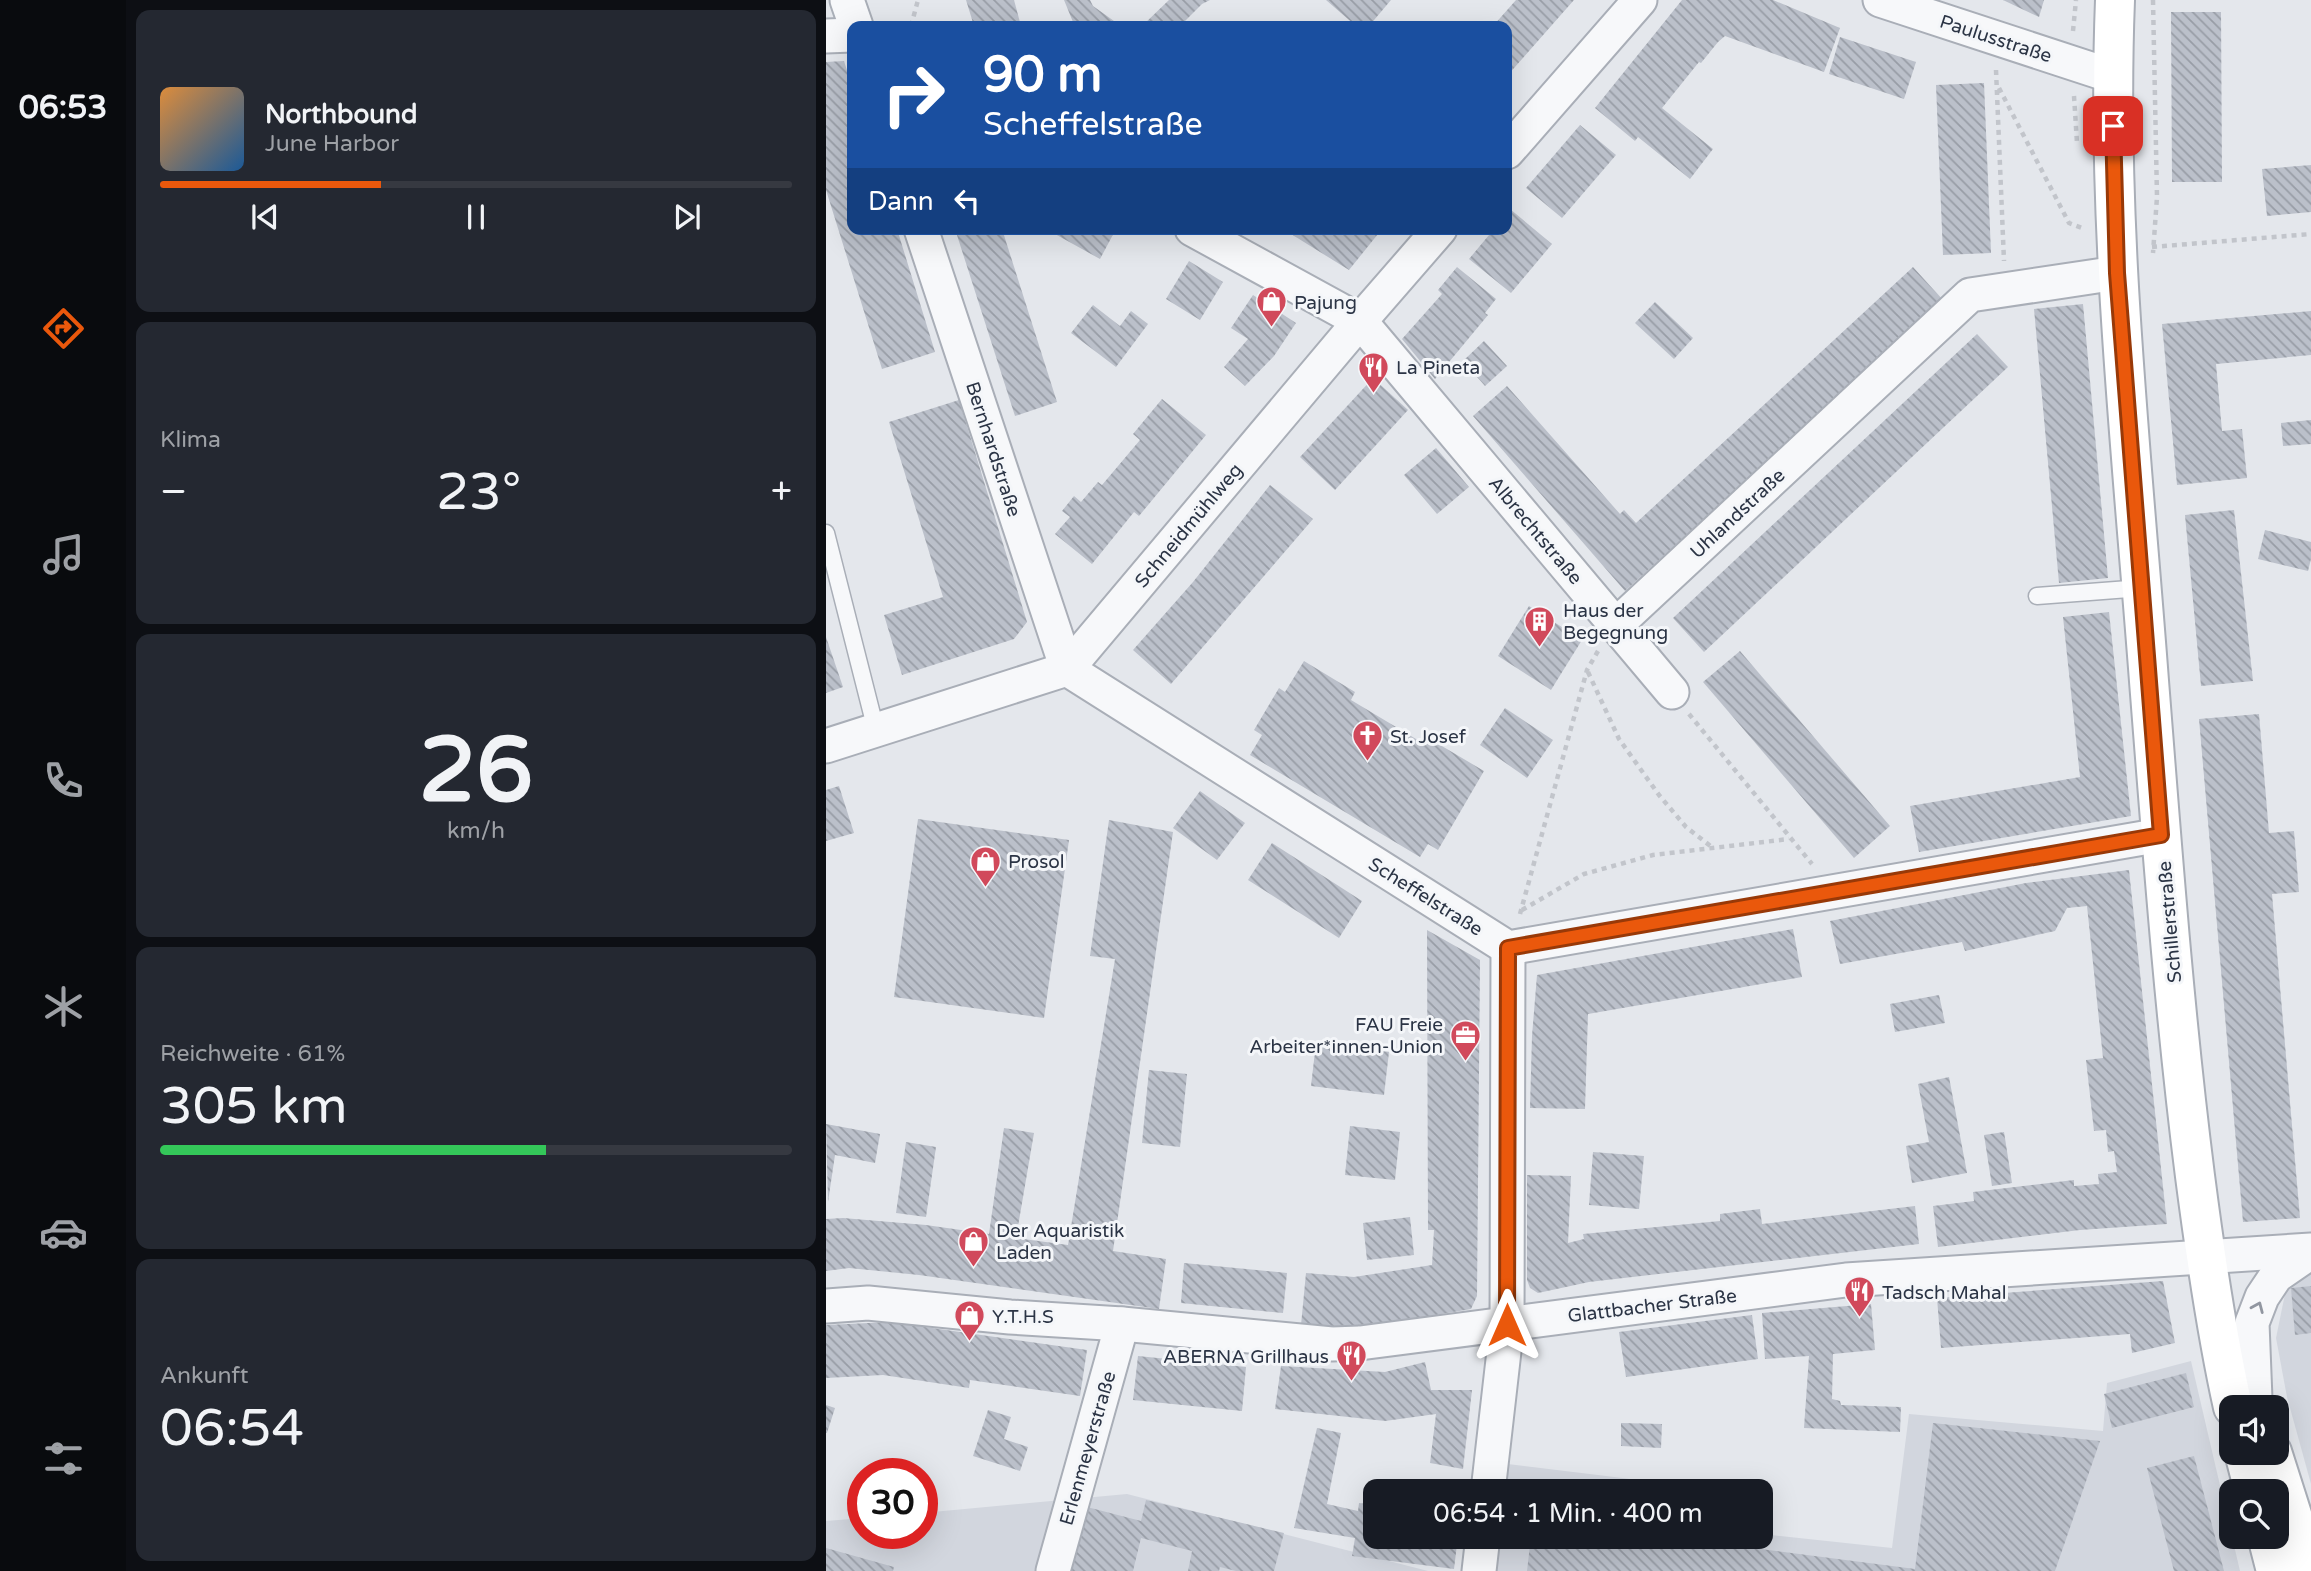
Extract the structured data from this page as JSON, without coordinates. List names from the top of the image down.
{
  "streets": {
    "main road": ["Schillerstraße"],
    "street": [
      "Paulusstraße",
      "Bernhardstraße",
      "Uhlandstraße",
      "Schneidmühlweg",
      "Albrechtstraße",
      "Scheffelstraße",
      "Glattbacher Straße",
      "Erlenmeyerstraße"
    ]
  },
  "crossings": [
    ["Paulusstraße", "Schillerstraße"],
    ["Bernhardstraße", "Schneidmühlweg"],
    ["Bernhardstraße", "Scheffelstraße"],
    ["Uhlandstraße", "Albrechtstraße"],
    ["Uhlandstraße", "Schillerstraße"],
    ["Schneidmühlweg", "Albrechtstraße"],
    ["Schneidmühlweg", "Scheffelstraße"],
    ["Schillerstraße", "Glattbacher Straße"],
    ["Glattbacher Straße", "Erlenmeyerstraße"]
  ],
  "places": {
    "shop": [
      "Pajung",
      "Prosol",
      "Der Aquaristik Laden",
      "Y.T.H.S"
    ],
    "restaurant": ["La Pineta", "Tadsch Mahal", "ABERNA Grillhaus"],
    "building": ["Haus der Begegnung"],
    "church": ["St. Josef"],
    "office": ["FAU Freie Arbeiter*innen-Union"]
  },
  "page": {
    "tabs": "06:53",
    "turn": ["90 m", "Scheffelstraße"],
    "song": ["Northbound", "June Harbor"],
    "then": "Dann",
    "tile": [
      "Klima",
      ["26", "km/h"],
      ["Reichweite · 61%", "305 km"],
      ["Ankunft", "06:54"]
    ],
    "heat": ["−", "23°", "+"],
    "limit": "30",
    "trip": "06:54 · 1 Min. · 400 m"
  }
}
